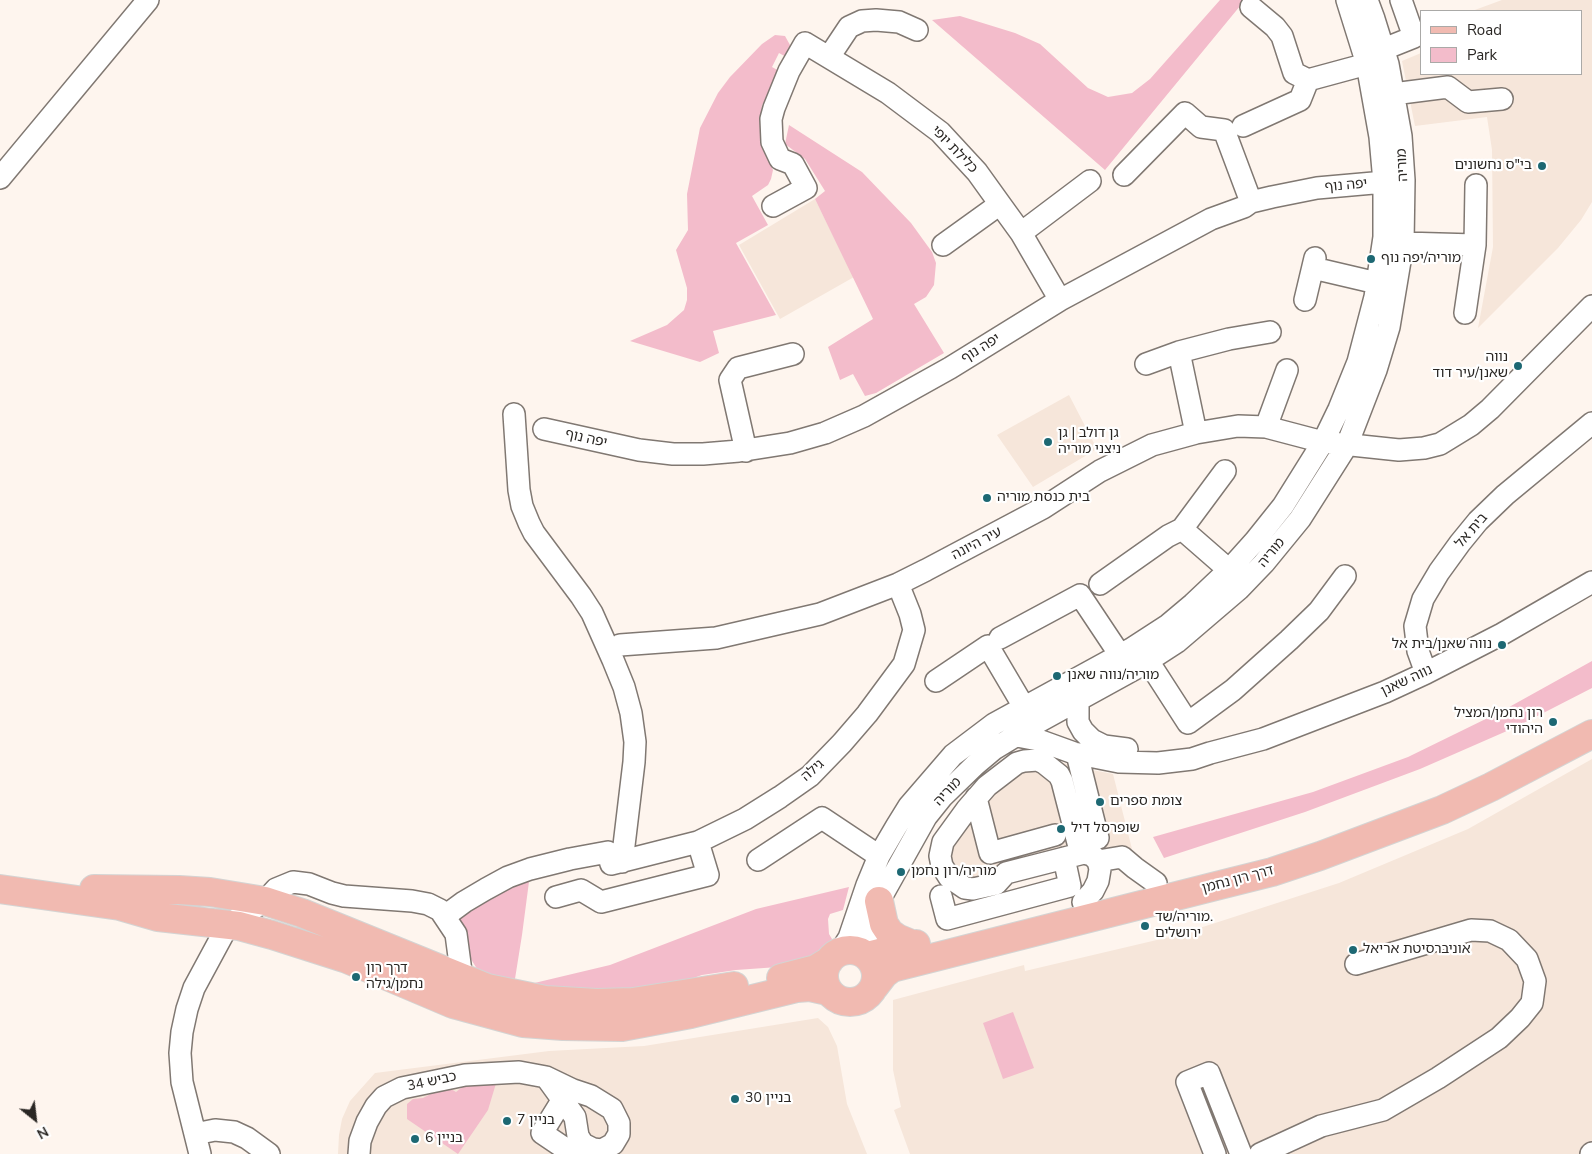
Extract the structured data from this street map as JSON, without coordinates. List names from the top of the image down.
{
  "streets": {
    "main road": ["דרך רון נחמן"],
    "street": [
      "כלילת יופי",
      "מוריה",
      "יפה נוף",
      "בית אל",
      "עיר היונה",
      "נווה שאנן",
      "גילה",
      "כביש 34"
    ]
  },
  "crossings": [
    ["כלילת יופי", "יפה נוף"],
    ["מוריה", "יפה נוף"],
    ["מוריה", "עיר היונה"],
    ["מוריה", "נווה שאנן"],
    ["מוריה", "דרך רון נחמן"],
    ["בית אל", "נווה שאנן"],
    ["עיר היונה", "גילה"]
  ],
  "places": [
    "בי\"ס נחשונים",
    "מוריה/יפה נוף",
    "נווה שאנן/עיר דוד",
    "גן דולב | גן ניצני מוריה",
    "בית כנסת מוריה",
    "נווה שאנן/בית אל",
    "מוריה/נווה שאנן",
    "רון נחמן/המציל היהודי",
    "צומת ספרים",
    "שופרסל דיל",
    "מוריה/רון נחמן",
    "מוריה/שד. ירושלים",
    "אוניברסיטת אריאל",
    "דרך רון נחמן/גילה",
    "בניין 30",
    "בניין 7",
    "בניין 6"
  ],
  "legend": ["Road", "Park"],
  "north": "bottom right"
}
